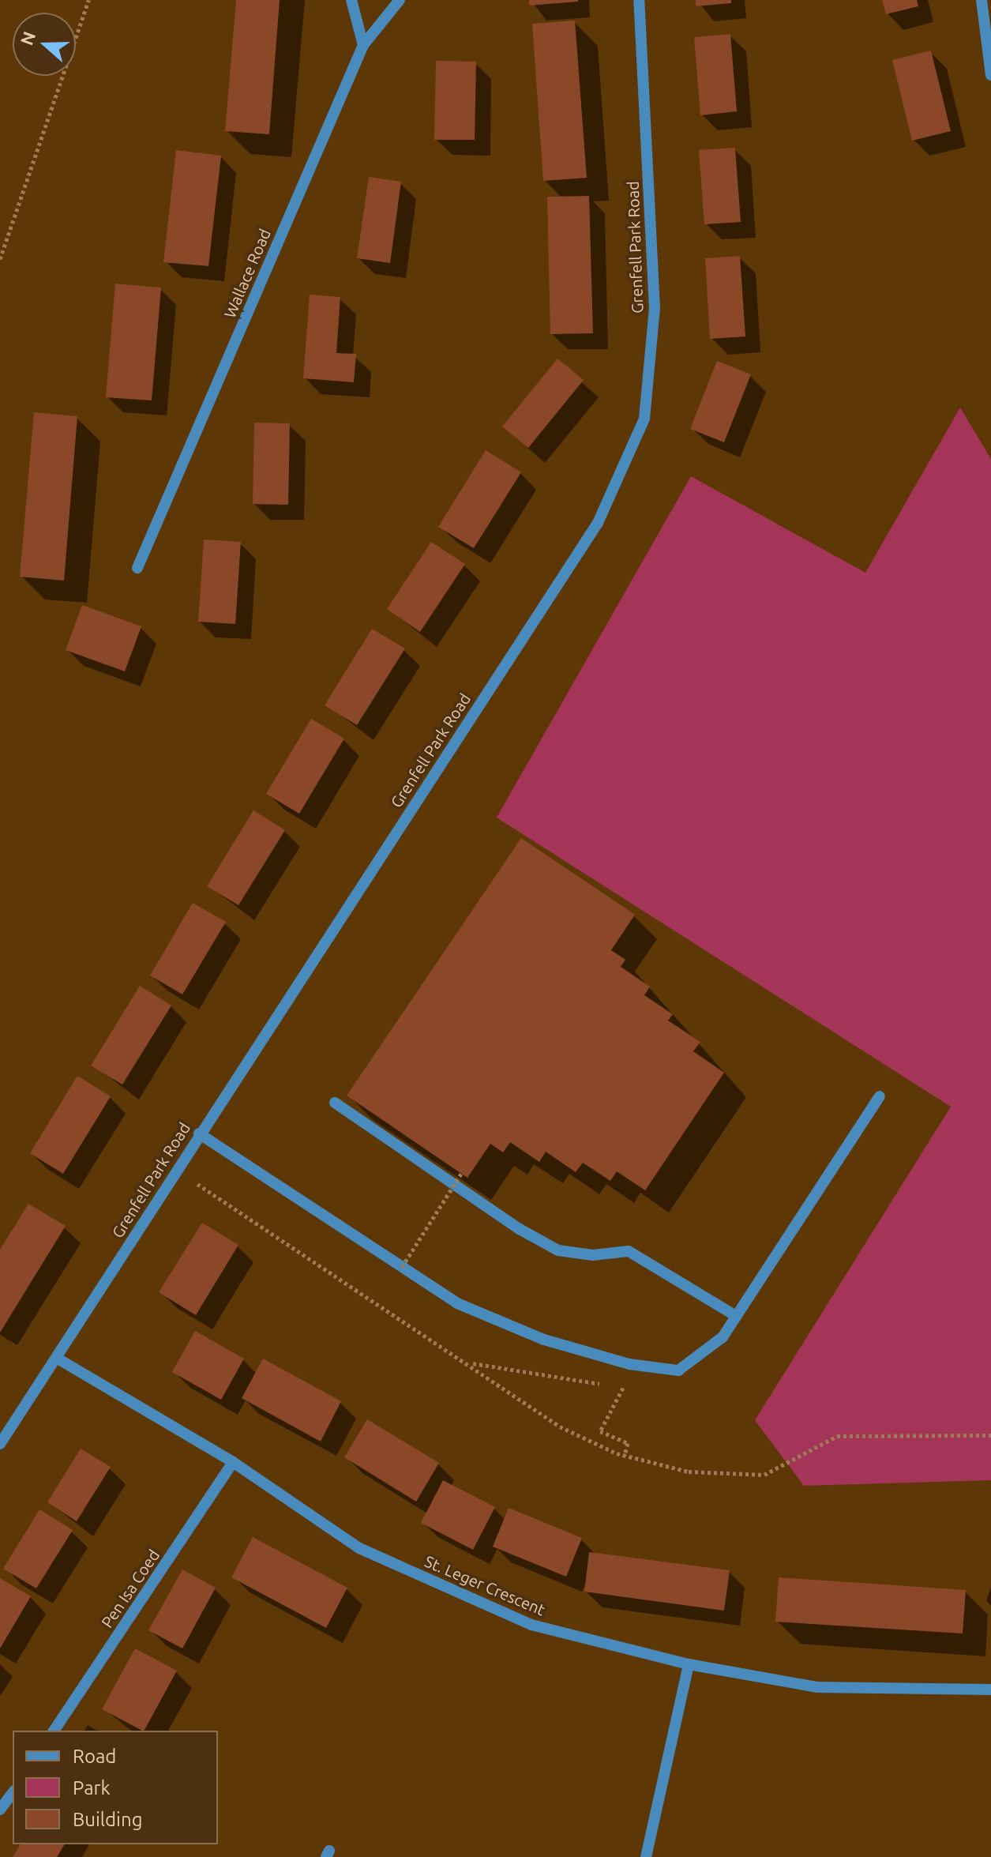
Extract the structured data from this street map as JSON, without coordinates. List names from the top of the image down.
{
  "streets": {
    "street": [
      "Grenfell Park Road",
      "Wallace Road",
      "St. Leger Crescent",
      "Pen Isa Coed"
    ]
  },
  "crossings": [
    ["Grenfell Park Road", "St. Leger Crescent"],
    ["St. Leger Crescent", "Pen Isa Coed"]
  ],
  "legend": ["Road", "Park", "Building"],
  "north": "left"
}
